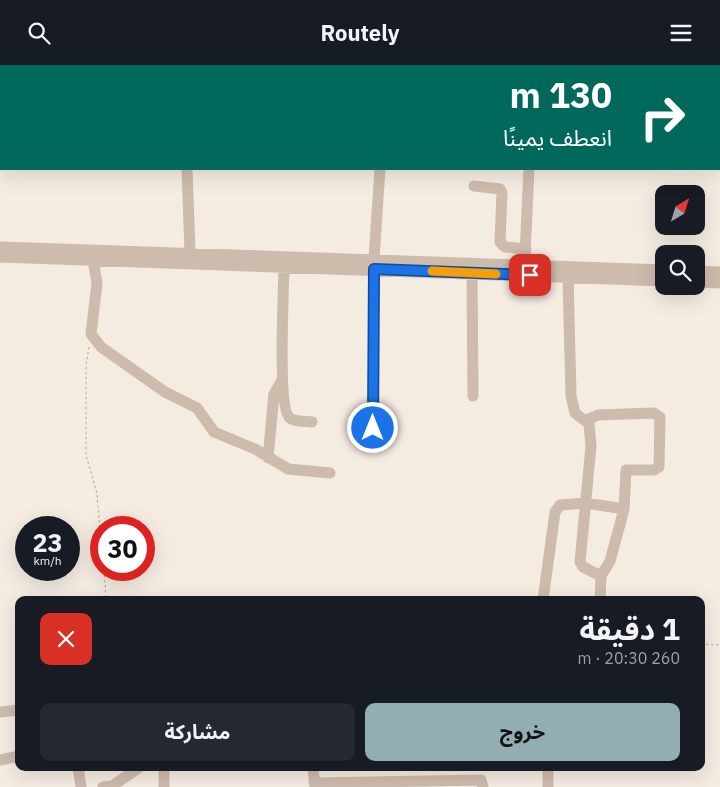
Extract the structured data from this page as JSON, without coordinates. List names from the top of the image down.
{
  "north": "top right",
  "page": {
    "header": "Routely",
    "turn": ["130 m", "انعطف يمينًا"],
    "speed": "23 km/h",
    "limit": "30",
    "heading": ["1 دقيقة", "260 m · 20:30"],
    "buttons": ["خروج", "مشاركة"]
  }
}
